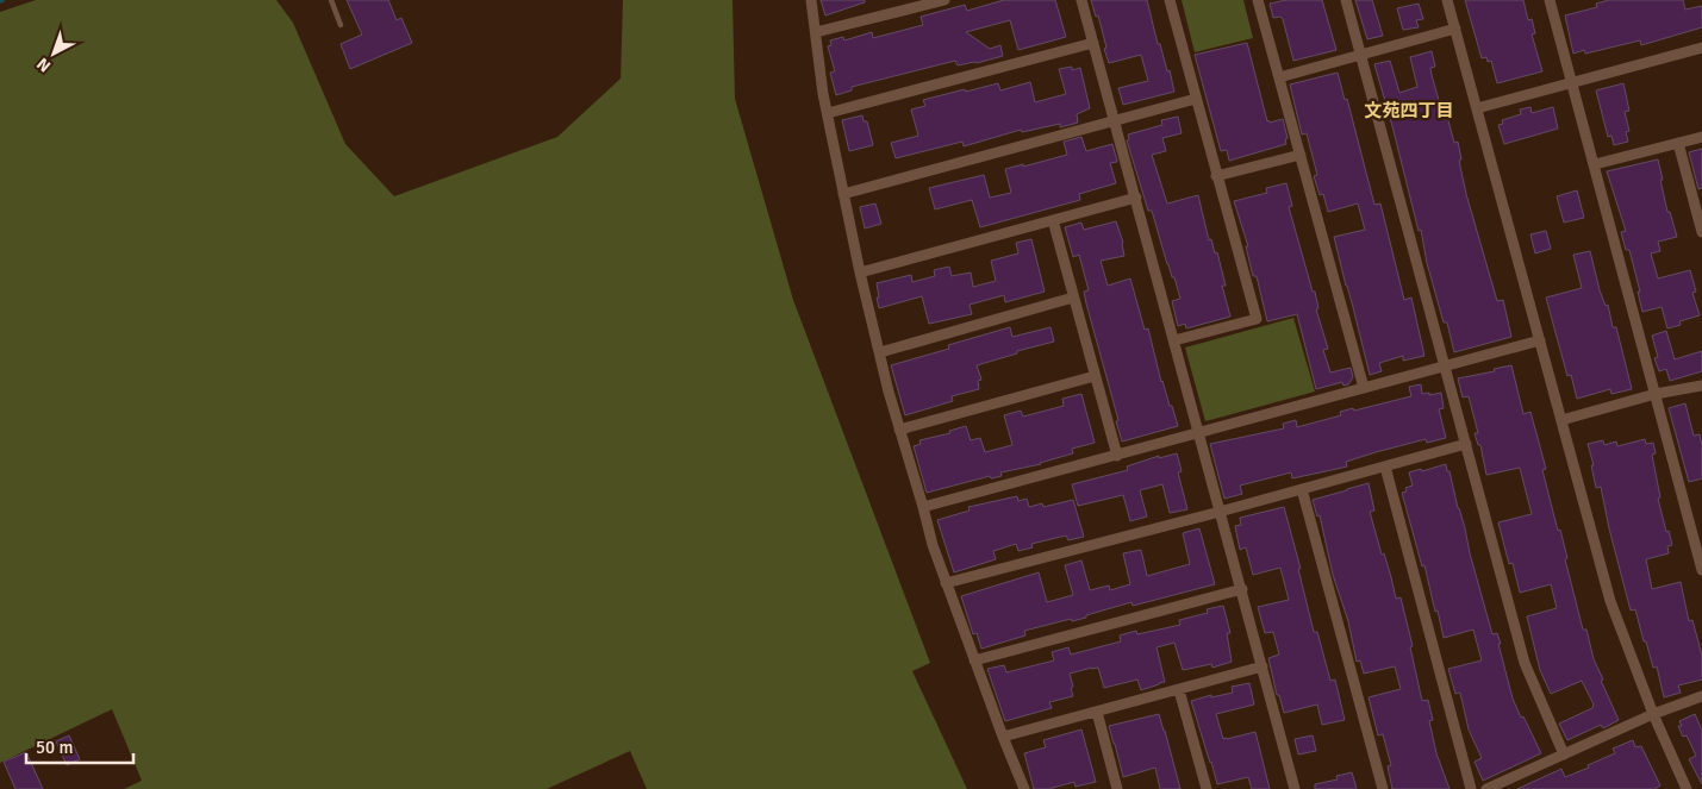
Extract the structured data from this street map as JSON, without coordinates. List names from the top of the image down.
{
  "districts": ["文苑四丁目"],
  "scale_bar": "50 m",
  "north": "bottom left"
}
